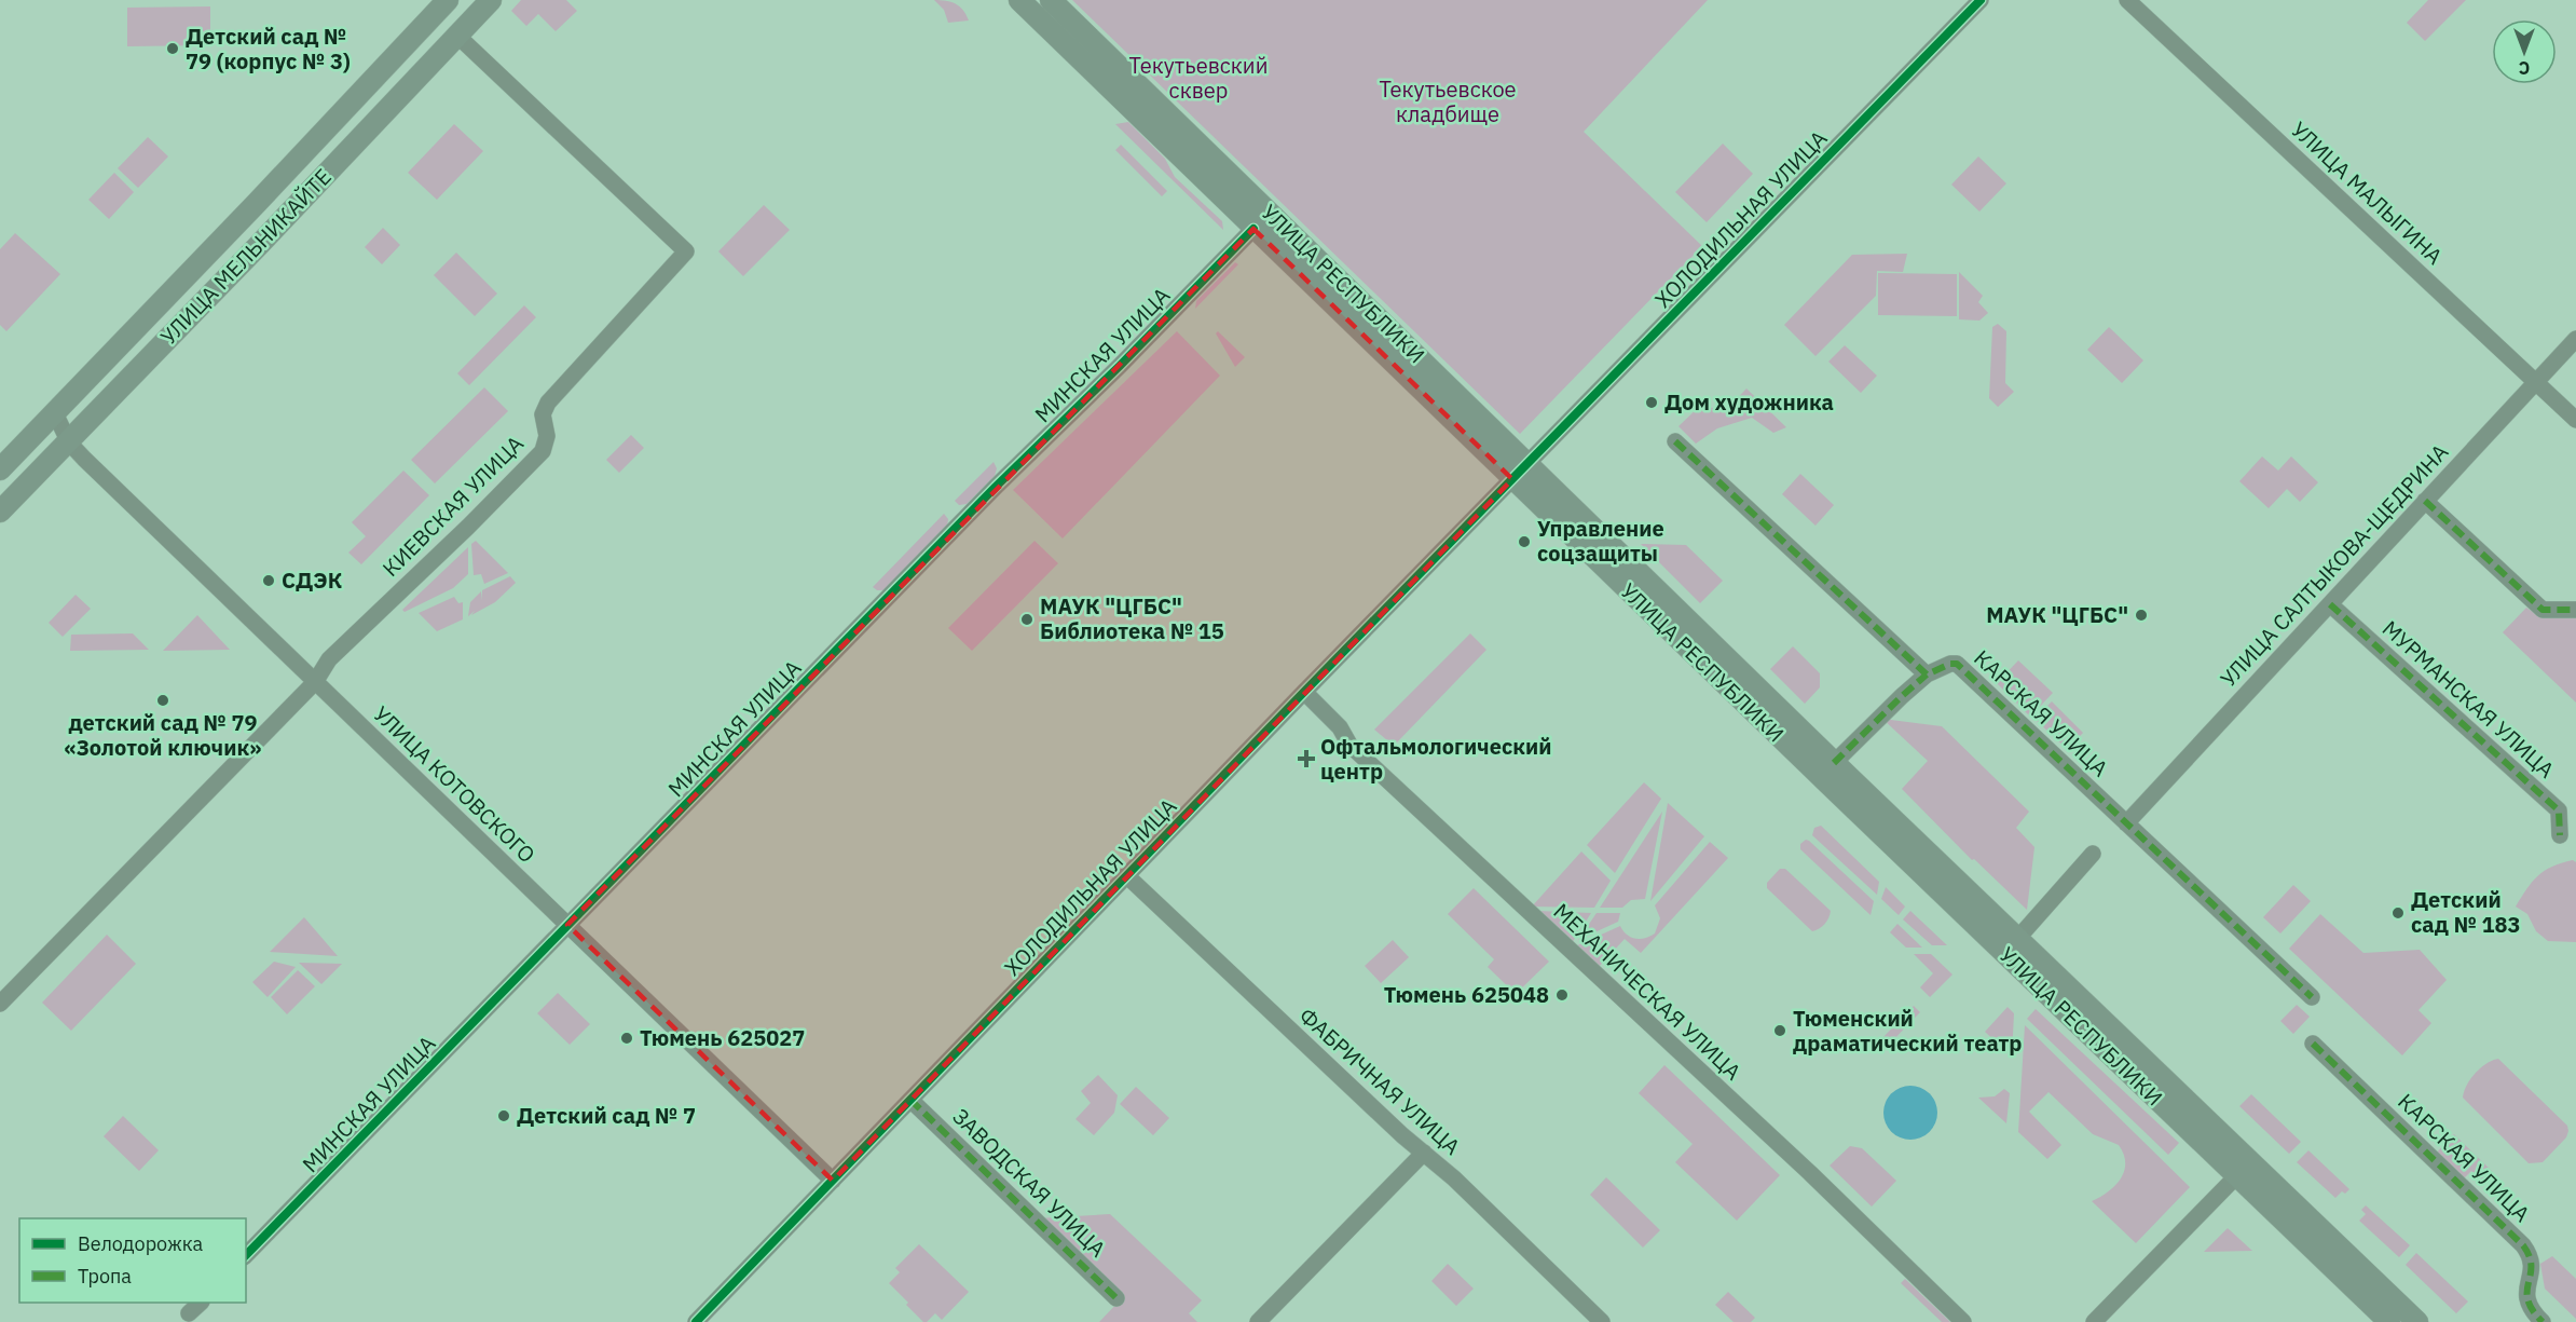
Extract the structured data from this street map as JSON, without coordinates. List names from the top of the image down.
{
  "streets": {
    "main road": ["УЛИЦА МЕЛЬНИКАЙТЕ", "УЛИЦА РЕСПУБЛИКИ"],
    "street": [
      "УЛИЦА МАЛЫГИНА",
      "ХОЛОДИЛЬНАЯ УЛИЦА",
      "МИНСКАЯ УЛИЦА",
      "КИЕВСКАЯ УЛИЦА",
      "УЛИЦА САЛТЫКОВА-ЩЕДРИНА",
      "МУРМАНСКАЯ УЛИЦА",
      "КАРСКАЯ УЛИЦА",
      "УЛИЦА КОТОВСКОГО",
      "МЕХАНИЧЕСКАЯ УЛИЦА",
      "ФАБРИЧНАЯ УЛИЦА",
      "ЗАВОДСКАЯ УЛИЦА"
    ]
  },
  "crossings": [
    ["УЛИЦА МАЛЫГИНА", "УЛИЦА САЛТЫКОВА-ЩЕДРИНА"],
    ["ХОЛОДИЛЬНАЯ УЛИЦА", "УЛИЦА РЕСПУБЛИКИ"],
    ["ХОЛОДИЛЬНАЯ УЛИЦА", "УЛИЦА КОТОВСКОГО"],
    ["ХОЛОДИЛЬНАЯ УЛИЦА", "МЕХАНИЧЕСКАЯ УЛИЦА"],
    ["ХОЛОДИЛЬНАЯ УЛИЦА", "ФАБРИЧНАЯ УЛИЦА"],
    ["ХОЛОДИЛЬНАЯ УЛИЦА", "ЗАВОДСКАЯ УЛИЦА"],
    ["УЛИЦА МЕЛЬНИКАЙТЕ", "КИЕВСКАЯ УЛИЦА"],
    ["УЛИЦА МЕЛЬНИКАЙТЕ", "УЛИЦА КОТОВСКОГО"],
    ["УЛИЦА РЕСПУБЛИКИ", "МИНСКАЯ УЛИЦА"],
    ["МИНСКАЯ УЛИЦА", "УЛИЦА КОТОВСКОГО"],
    ["КИЕВСКАЯ УЛИЦА", "УЛИЦА КОТОВСКОГО"],
    ["УЛИЦА САЛТЫКОВА-ЩЕДРИНА", "МУРМАНСКАЯ УЛИЦА"],
    ["УЛИЦА САЛТЫКОВА-ЩЕДРИНА", "КАРСКАЯ УЛИЦА"]
  ],
  "parks": ["Текутьевский сквер", "Текутьевское кладбище"],
  "places": {
    "other": [
      "Детский сад № 79 (корпус № 3)",
      "Дом художника",
      "Управление соцзащиты",
      "СДЭК",
      "МАУК \"ЦГБС\"",
      "МАУК \"ЦГБС\" Библиотека № 15",
      "детский сад № 79 «Золотой ключик»",
      "Детский сад № 183",
      "Тюмень 625048",
      "Тюменский драматический театр",
      "Тюмень 625027",
      "Детский сад № 7"
    ],
    "health": ["Офтальмологический центр"]
  },
  "legend": ["Велодорожка", "Тропа"],
  "north": "bottom"
}
